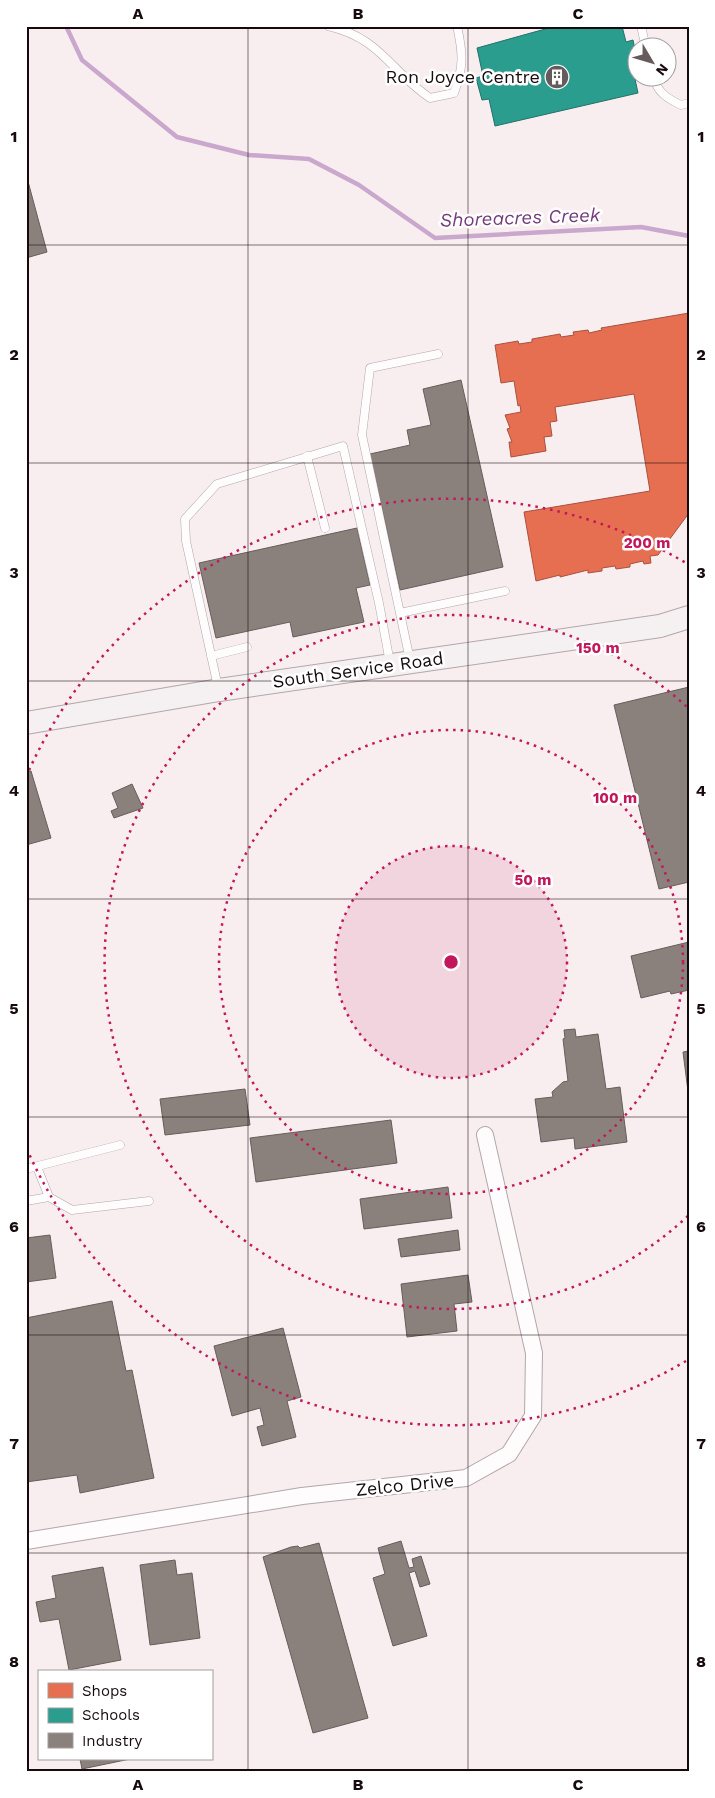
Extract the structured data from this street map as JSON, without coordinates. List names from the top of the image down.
{
  "streets": {
    "street": ["South Service Road", "Zelco Drive"]
  },
  "water": ["Shoreacres Creek"],
  "places": {
    "building": ["Ron Joyce Centre"]
  },
  "legend": ["Shops", "Schools", "Industry"],
  "north": "bottom right",
  "grid": {
    "columns": ["A", "B", "C"],
    "rows": [
      "1",
      "2",
      "3",
      "4",
      "5",
      "6",
      "7",
      "8"
    ]
  },
  "rings": [
    "200 m",
    "150 m",
    "100 m",
    "50 m"
  ]
}
